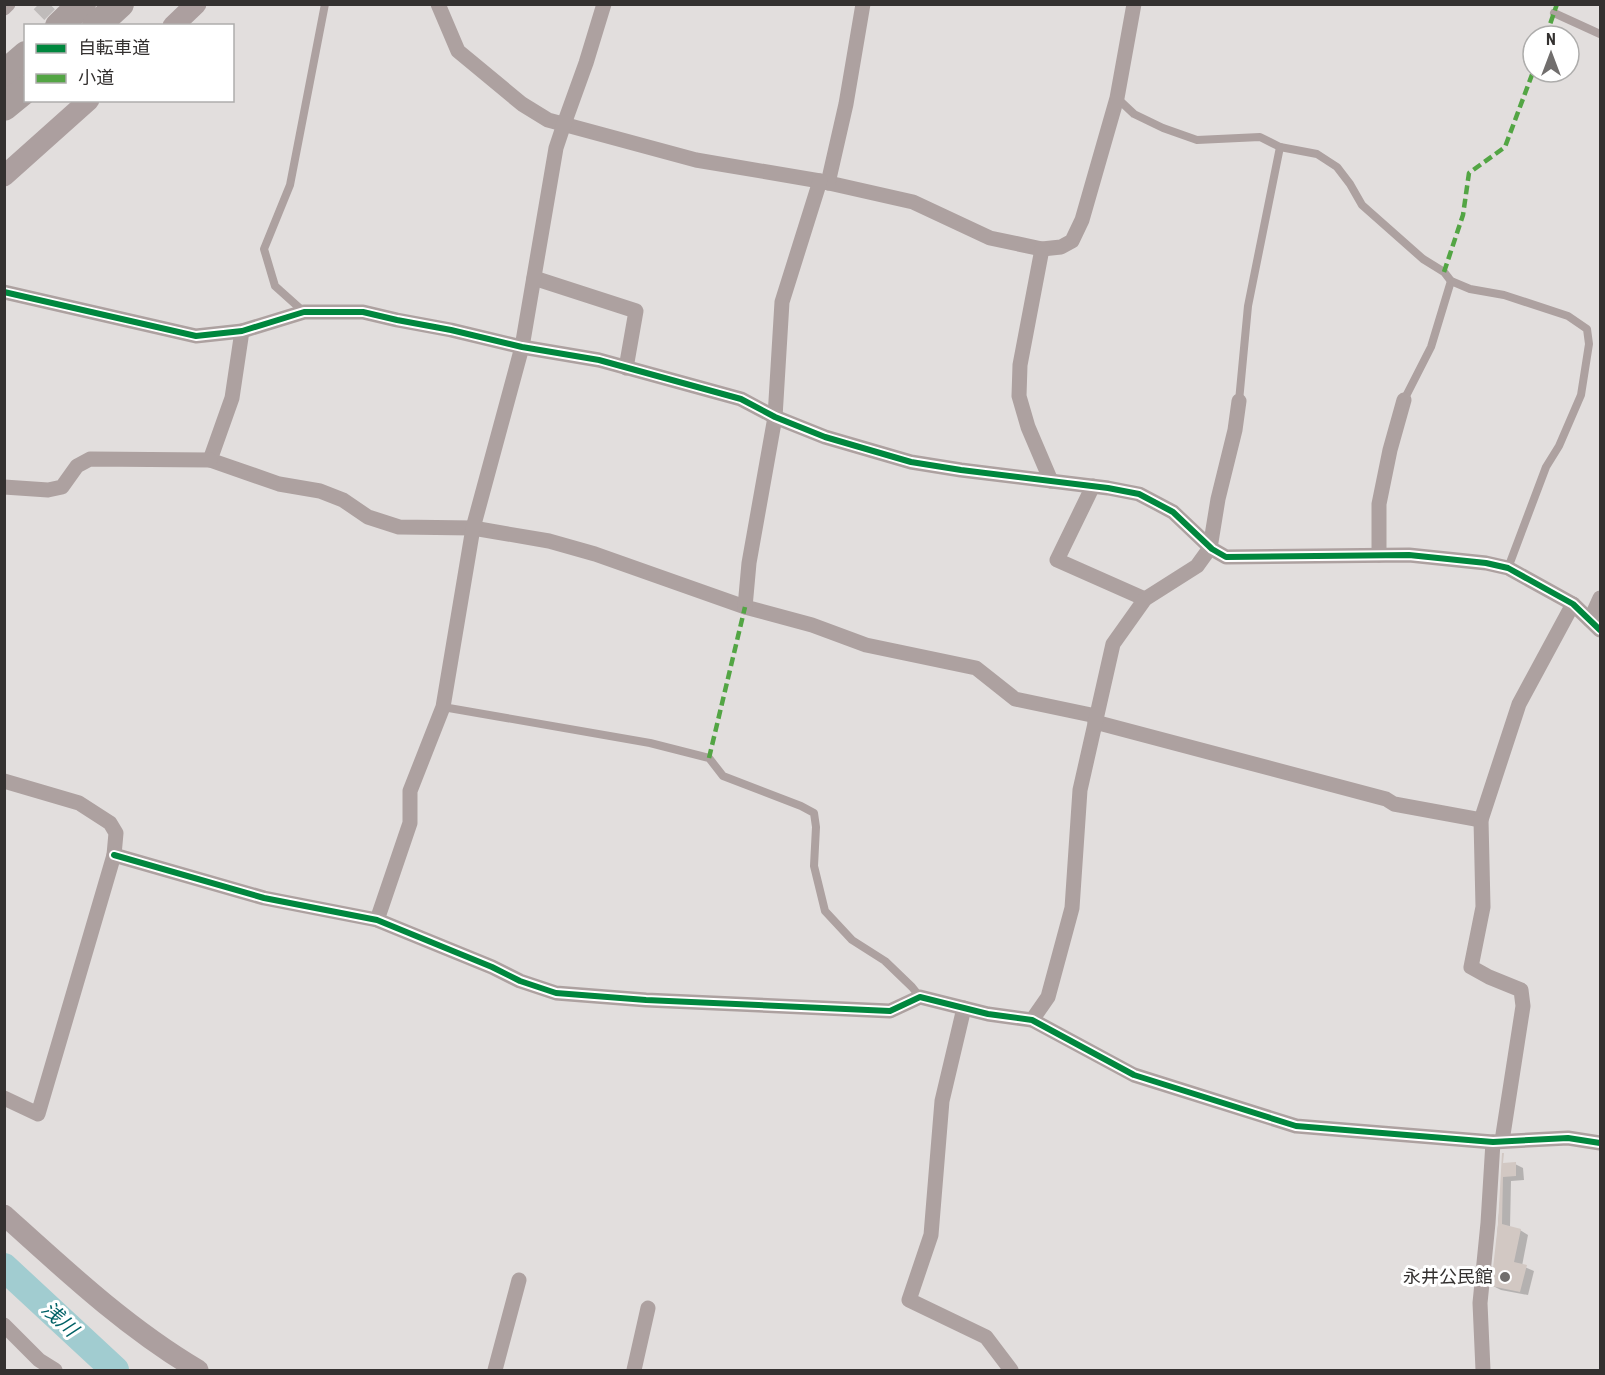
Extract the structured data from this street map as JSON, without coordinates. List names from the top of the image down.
{
  "water": ["浅川"],
  "places": ["永井公民館"],
  "legend": ["自転車道", "小道"],
  "north": "top"
}
